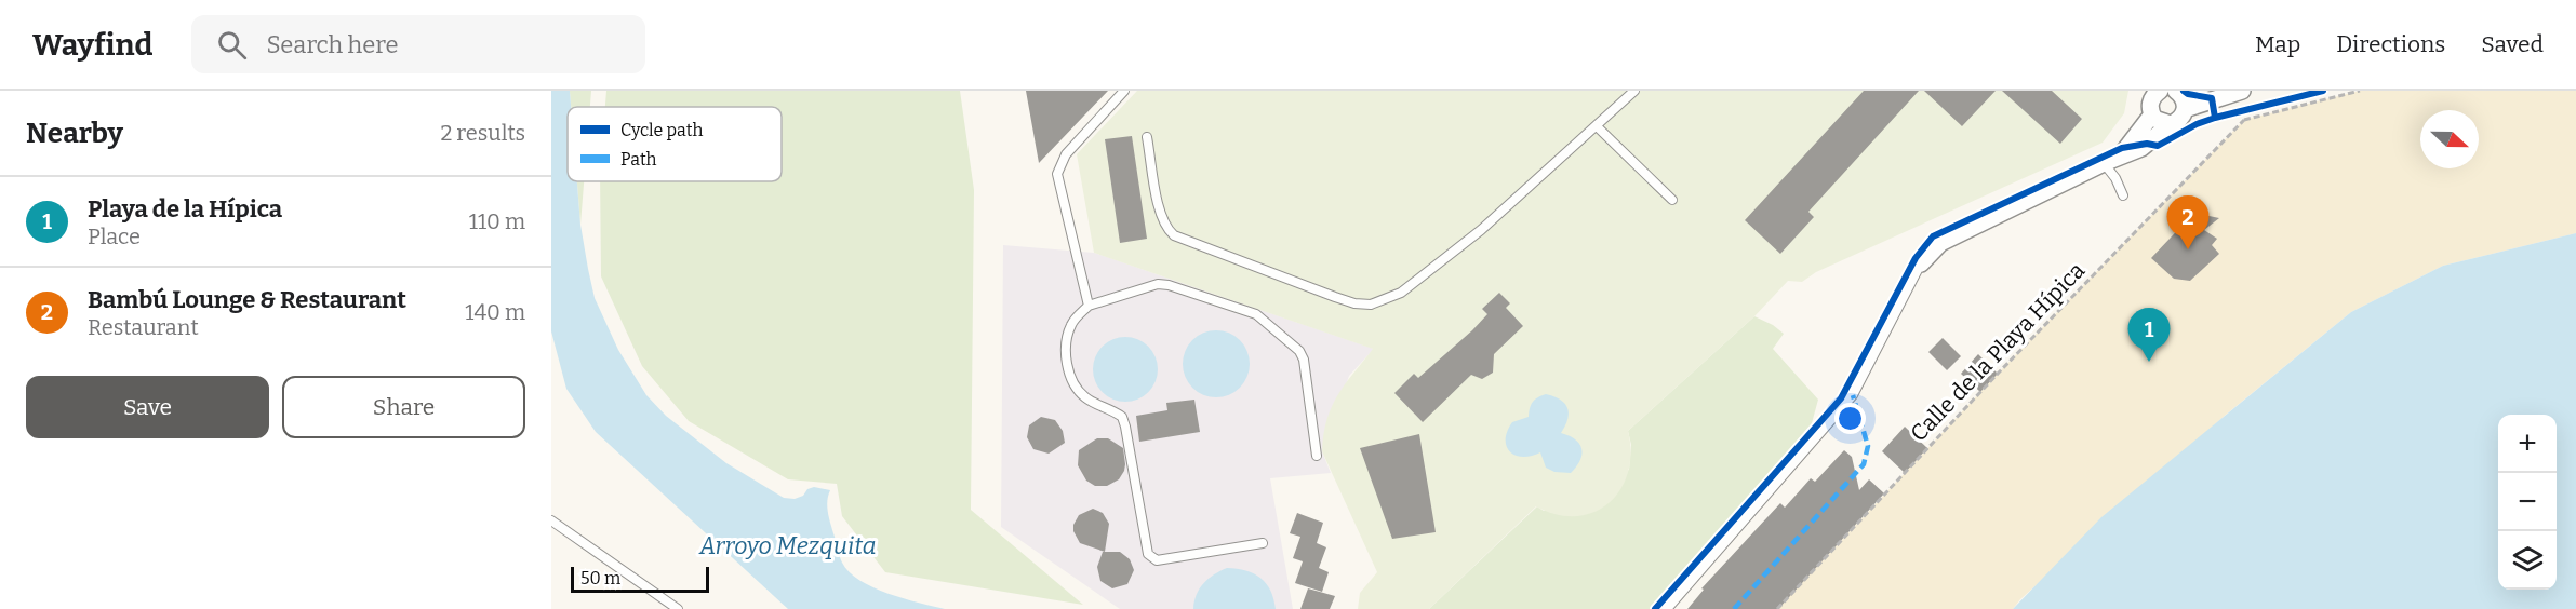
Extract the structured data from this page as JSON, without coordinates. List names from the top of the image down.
{
  "streets": {
    "path": ["Calle de la Playa Hípica"]
  },
  "water": ["Arroyo Mezquita"],
  "legend": ["Cycle path", "Path"],
  "scale_bar": "50 m",
  "north": "right",
  "page": {
    "header": "Wayfind",
    "search": "Search here",
    "nav": ["Map", "Directions", "Saved"],
    "heading": ["Nearby", "2 results"],
    "list": [
      {
        "mark": "1",
        "name": "Playa de la Hípica",
        "note": "Place",
        "value": "110 m"
      },
      {
        "mark": "2",
        "name": "Bambú Lounge & Restaurant",
        "note": "Restaurant",
        "value": "140 m"
      }
    ],
    "pins": ["2", "1"],
    "buttons": ["Save", "Share"],
    "map_buttons": ["+", "−"],
    "scale": "50 m"
  }
}
